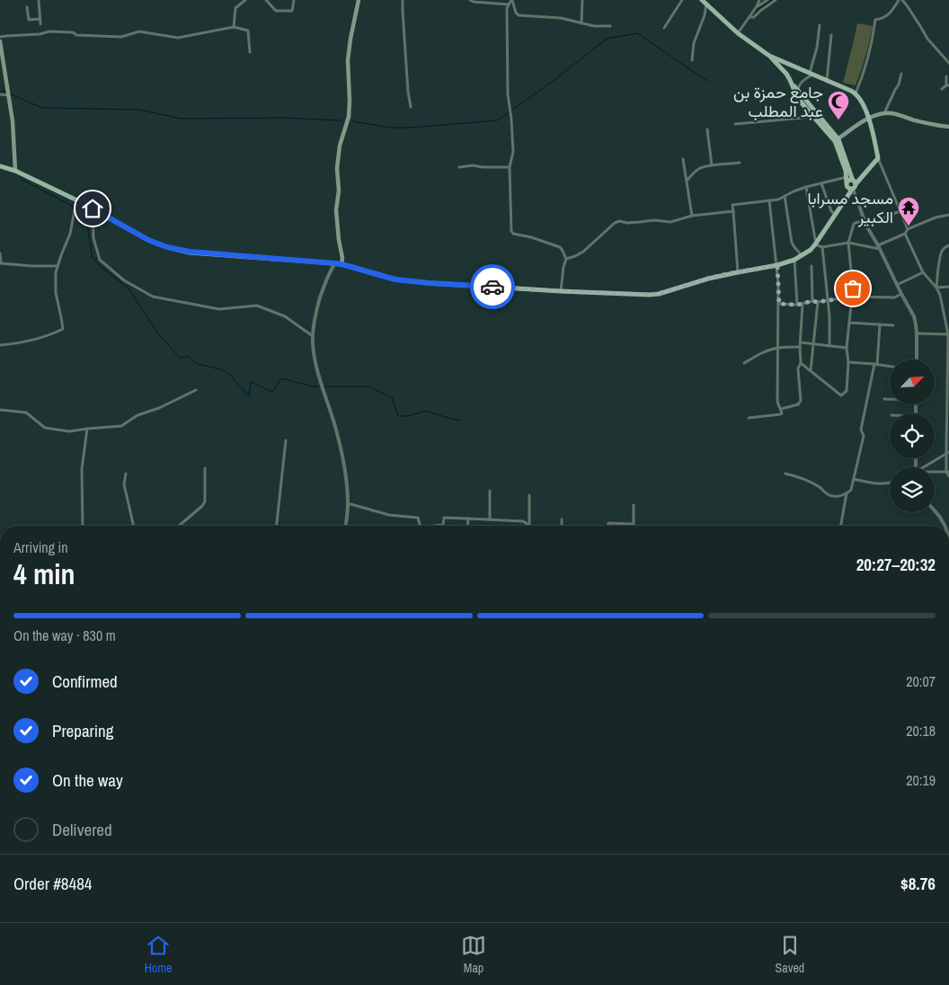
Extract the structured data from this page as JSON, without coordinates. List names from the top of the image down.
{
  "places": {
    "mosque": ["جامع حمزة بن عبد المطلب"],
    "temple": ["مسجد مسرابا الكبير"]
  },
  "north": "top right",
  "page": {
    "heading": ["4 min", "Arriving in", "20:27–20:32"],
    "panel": ["Order #8484", "$8.76"],
    "bar": "On the way · 830 m",
    "list": [
      ["Confirmed", "20:07"],
      ["Preparing", "20:18"],
      ["On the way", "20:19"],
      "Delivered"
    ],
    "tabs": ["Home", "Map", "Saved"]
  }
}
